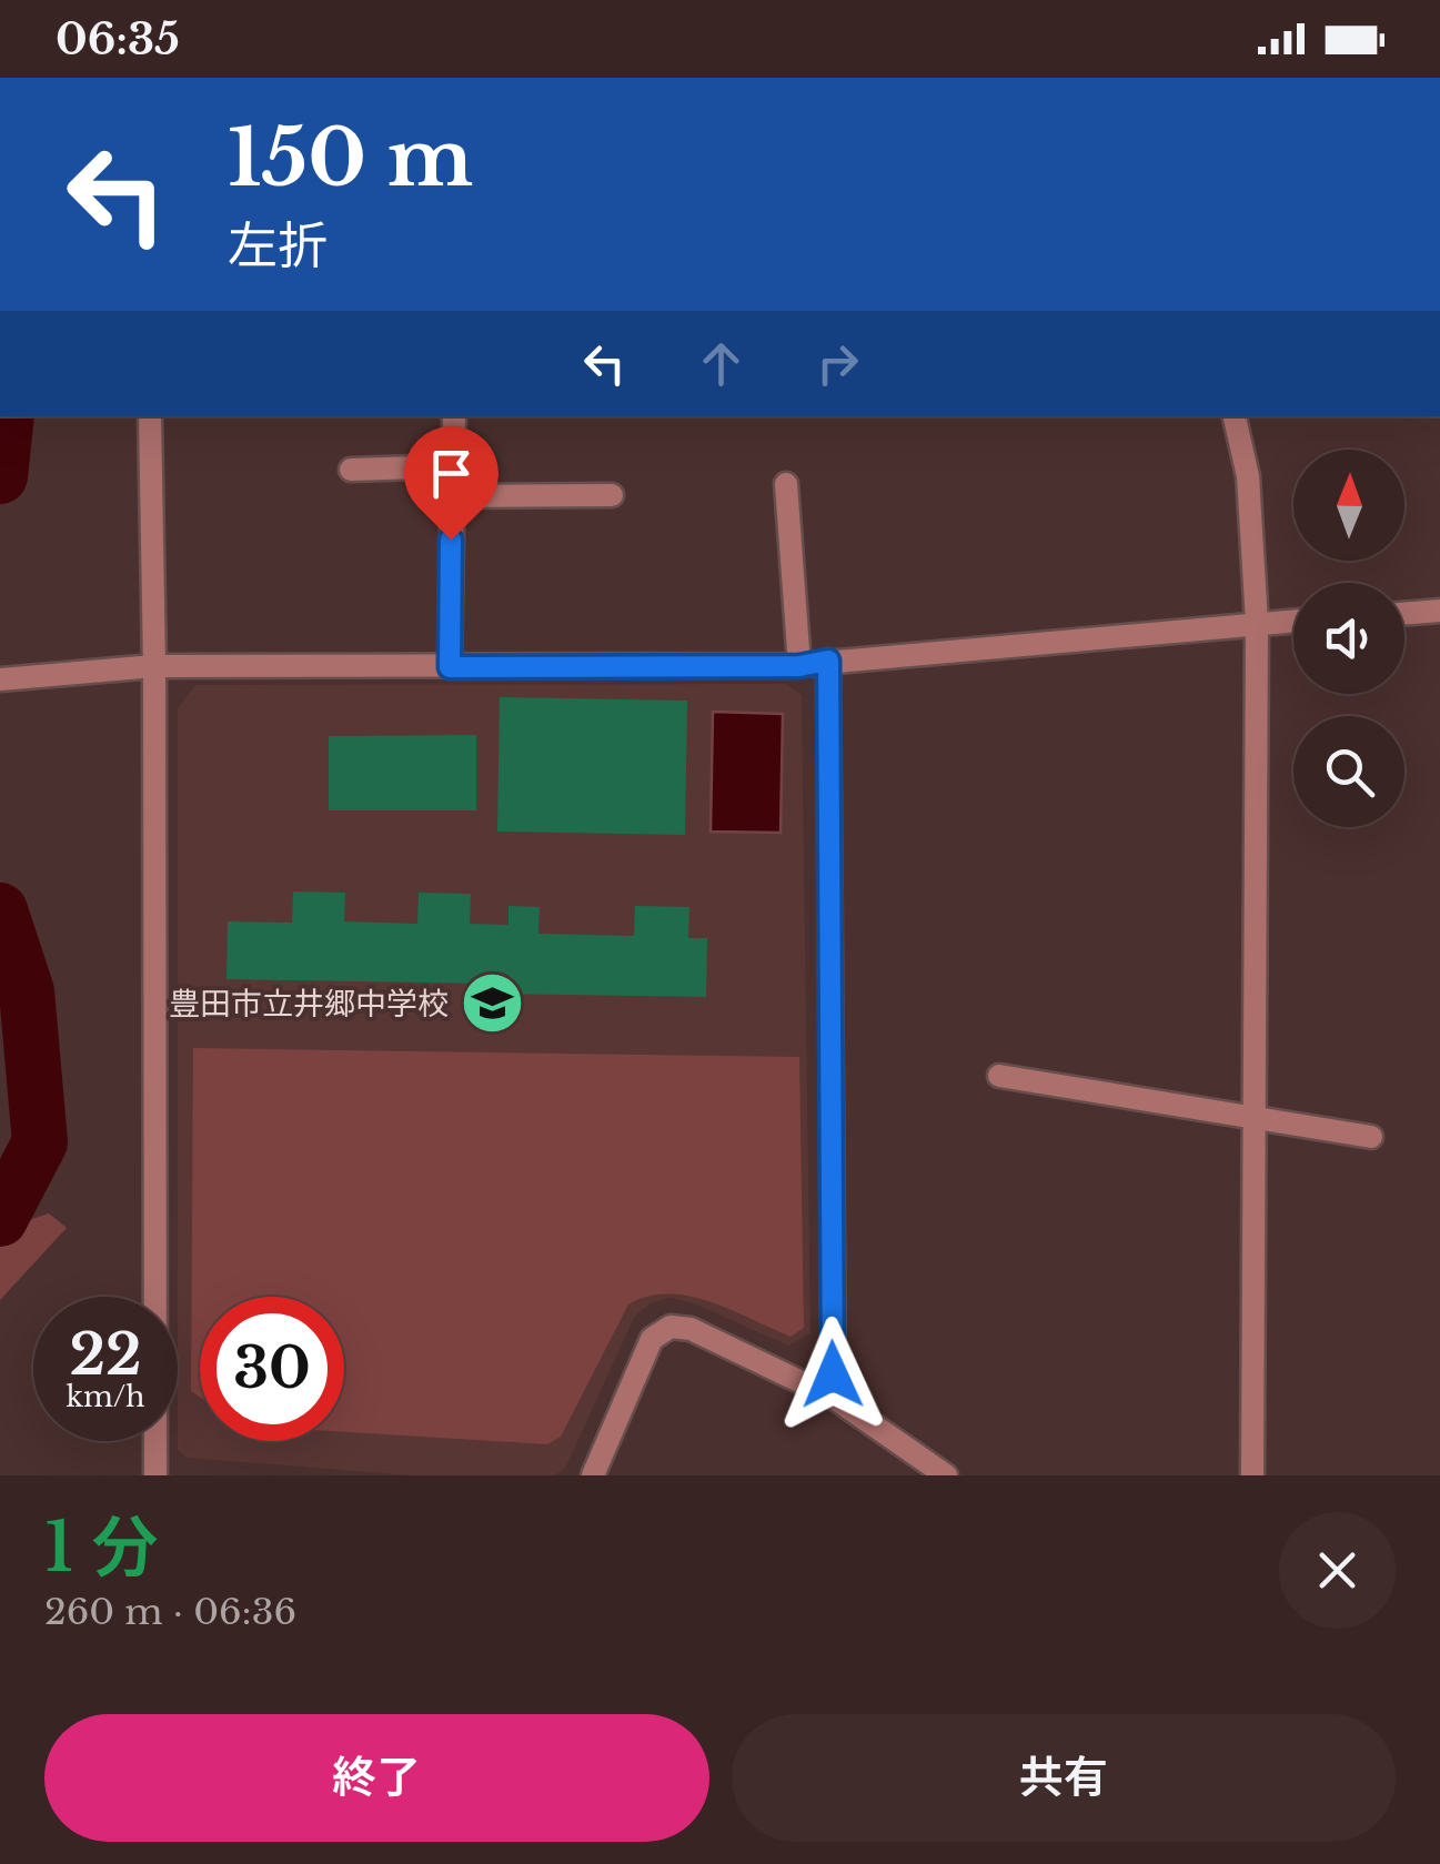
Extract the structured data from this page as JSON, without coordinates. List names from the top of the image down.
{
  "places": {
    "school or university": ["豊田市立井郷中学校"]
  },
  "north": "top",
  "page": {
    "status": "06:35",
    "turn": ["150 m", "左折"],
    "speed": "22 km/h",
    "limit": "30",
    "heading": ["1 分", "260 m · 06:36"],
    "buttons": ["終了", "共有"]
  }
}
